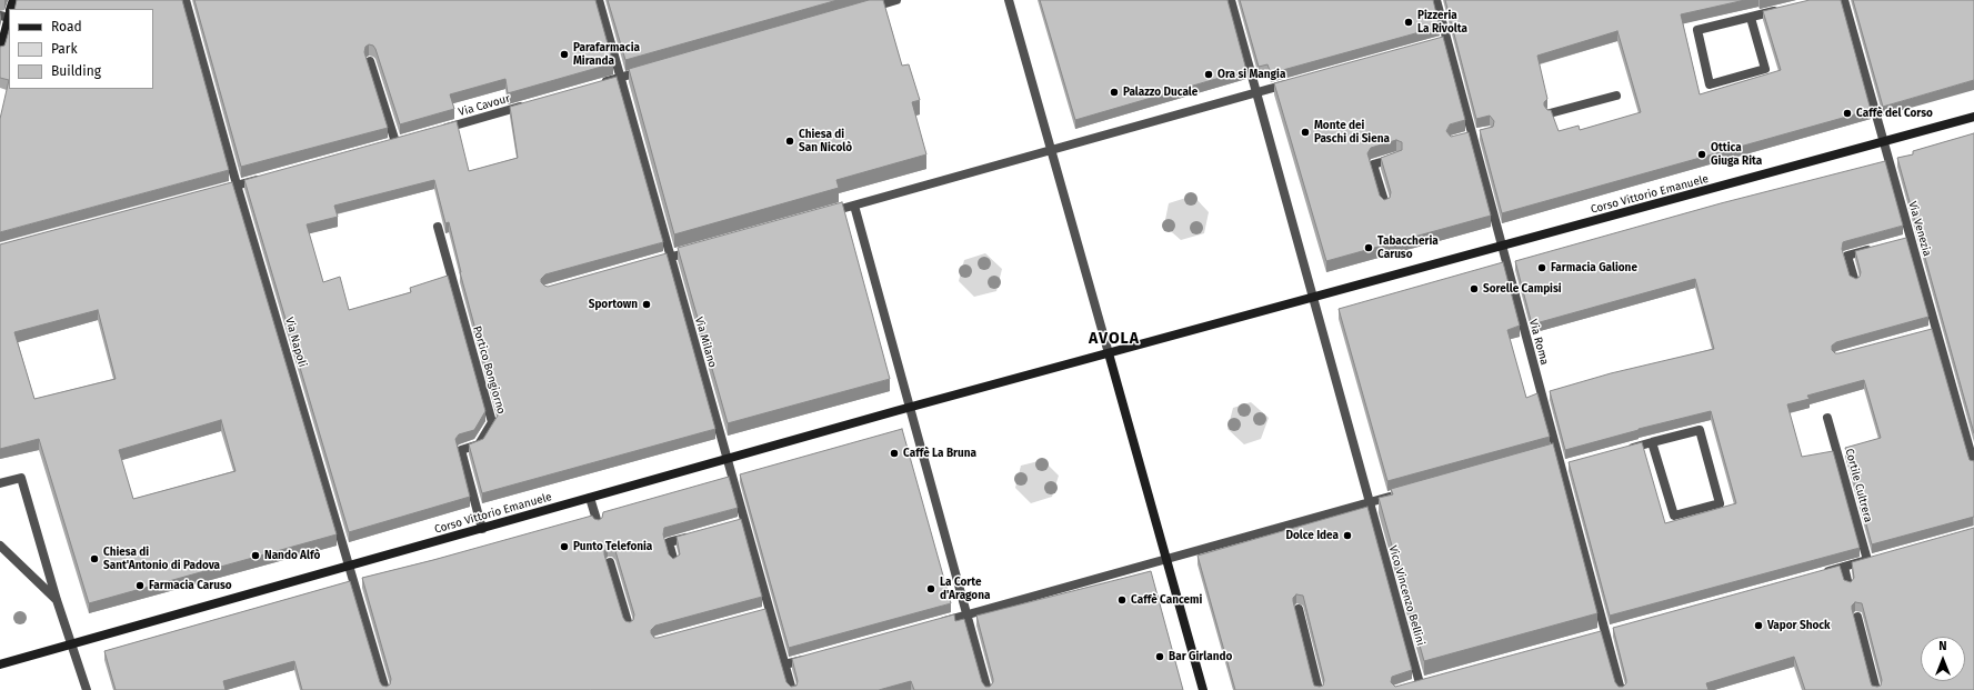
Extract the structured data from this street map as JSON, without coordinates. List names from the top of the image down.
{
  "streets": {
    "street": [
      "Via Cavour",
      "Corso Vittorio Emanuele",
      "Via Venezia",
      "Via Napoli",
      "Via Milano",
      "Via Roma",
      "Portico Bongiorno",
      "Cortile Cultrera",
      "Vico Vincenzo Bellini"
    ]
  },
  "crossings": [
    ["Corso Vittorio Emanuele", "Via Venezia"],
    ["Corso Vittorio Emanuele", "Via Napoli"],
    ["Corso Vittorio Emanuele", "Via Milano"],
    ["Corso Vittorio Emanuele", "Via Roma"],
    ["Corso Vittorio Emanuele", "Portico Bongiorno"],
    ["Corso Vittorio Emanuele", "Vico Vincenzo Bellini"]
  ],
  "districts": ["AVOLA"],
  "places": [
    "Pizzeria La Rivolta",
    "Parafarmacia Miranda",
    "Ora si Mangia",
    "Palazzo Ducale",
    "Caffè del Corso",
    "Monte dei Paschi di Siena",
    "Chiesa di San Nicolò",
    "Ottica Giuga Rita",
    "Tabaccheria Caruso",
    "Farmacia Galione",
    "Sorelle Campisi",
    "Sportown",
    "Caffè La Bruna",
    "Dolce Idea",
    "Punto Telefonia",
    "Nando Alfò",
    "Chiesa di Sant'Antonio di Padova",
    "Farmacia Caruso",
    "La Corte d'Aragona",
    "Caffè Cancemi",
    "Vapor Shock",
    "Bar Girlando"
  ],
  "legend": ["Road", "Park", "Building"],
  "north": "top"
}
